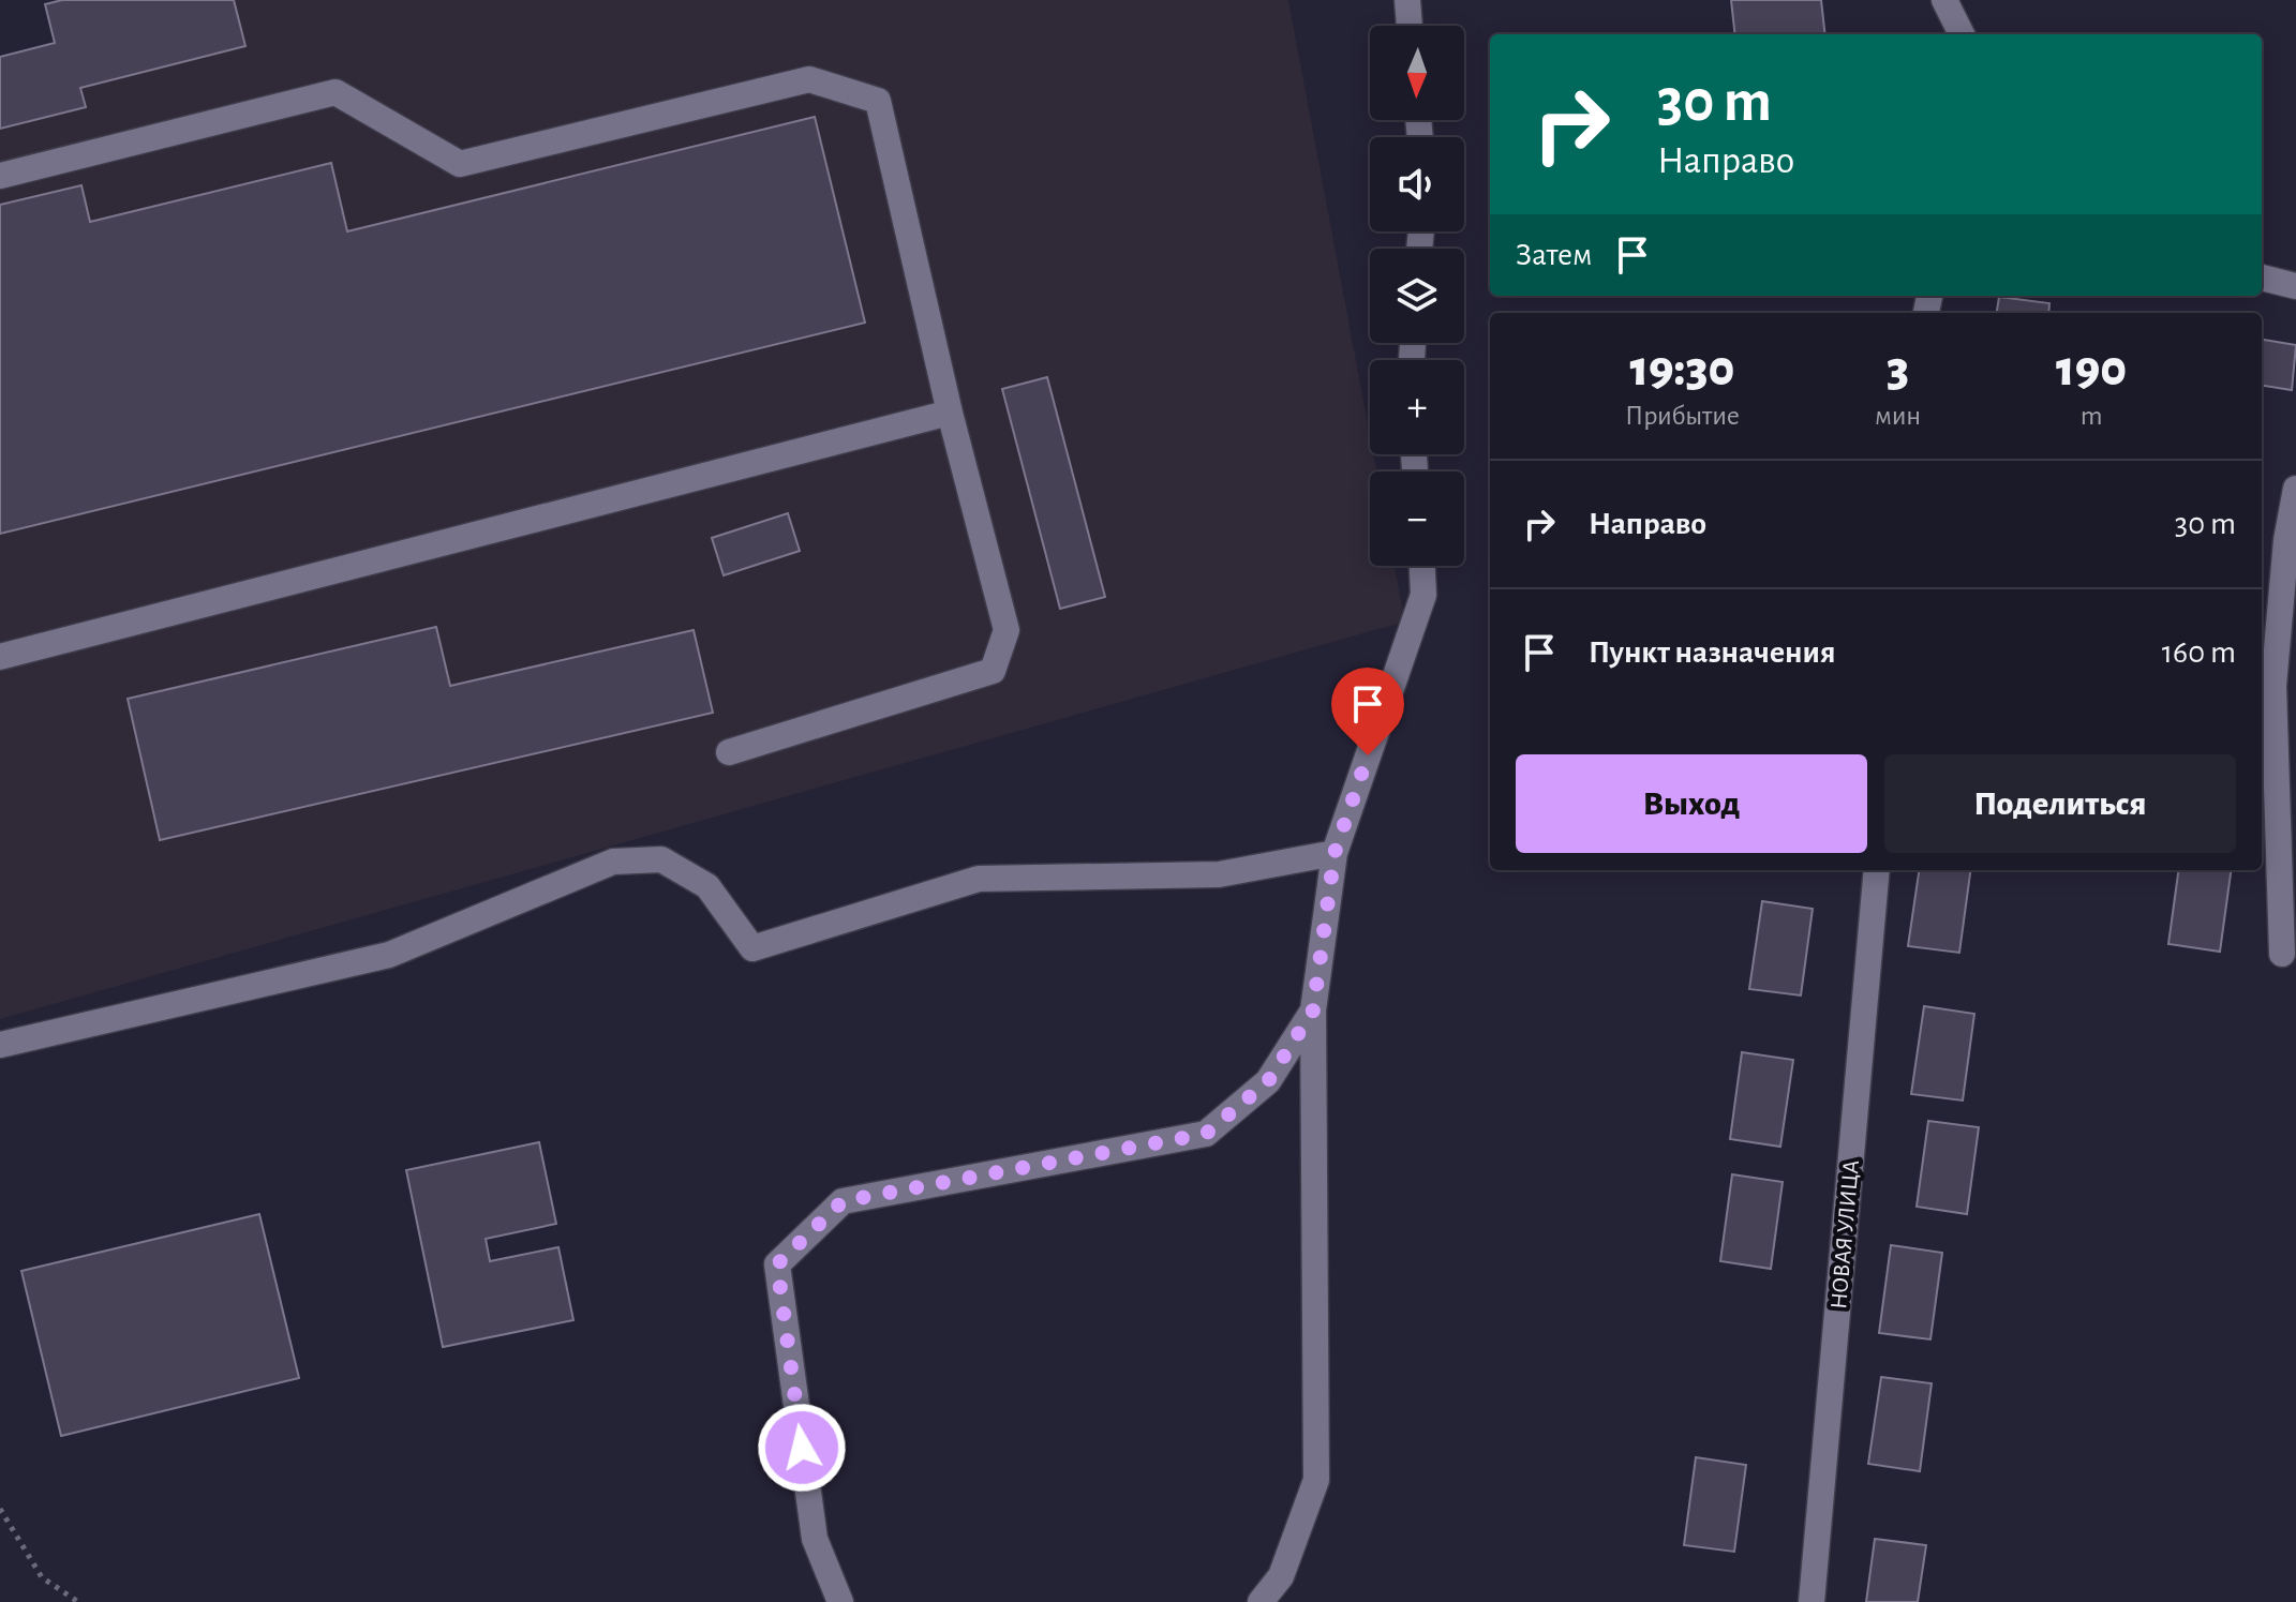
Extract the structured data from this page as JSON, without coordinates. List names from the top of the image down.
{
  "streets": {
    "street": ["НОВАЯ УЛИЦА"]
  },
  "north": "bottom",
  "page": {
    "map_buttons": ["+", "−"],
    "turn": ["30 m", "Направо"],
    "then": "Затем",
    "eta": [
      "19:30",
      "Прибытие",
      "3",
      "мин",
      "190",
      "m"
    ],
    "list": [
      {
        "name": "Направо",
        "value": "30 m"
      },
      {
        "name": "Пункт назначения",
        "value": "160 m"
      }
    ],
    "buttons": ["Выход", "Поделиться"]
  }
}
